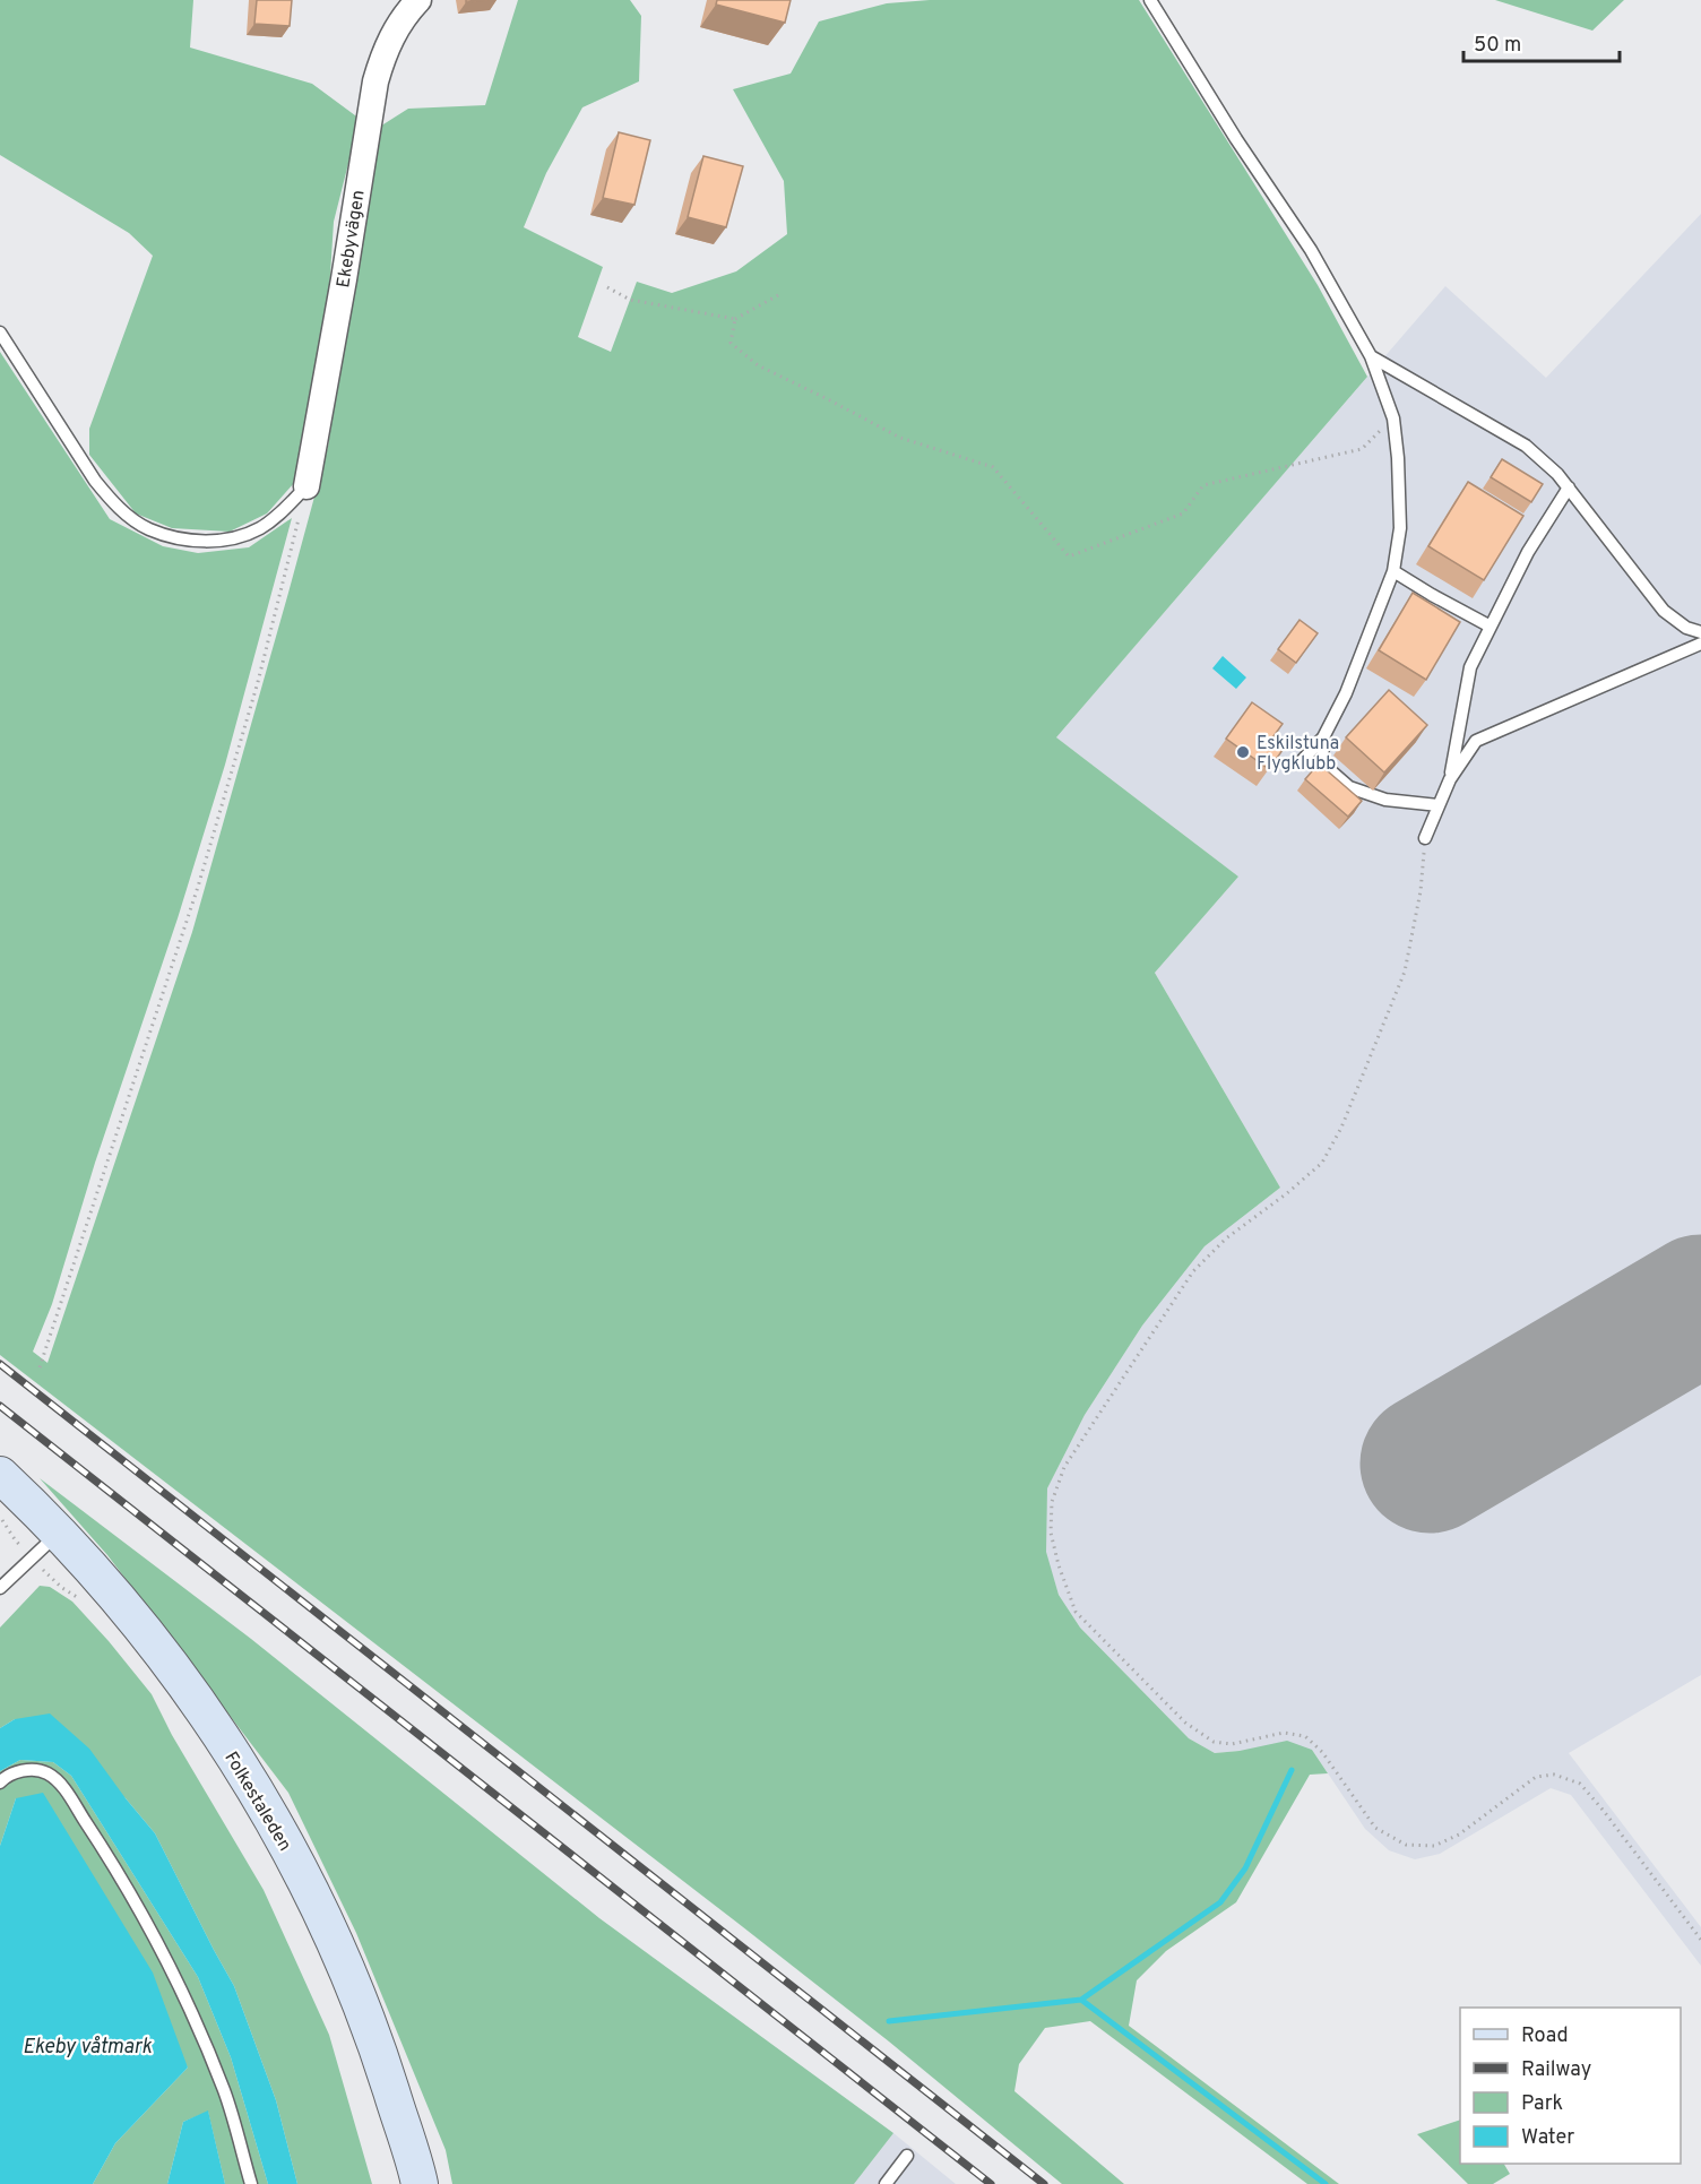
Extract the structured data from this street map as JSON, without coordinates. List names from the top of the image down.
{
  "streets": {
    "main road": ["Folkestaleden"],
    "street": ["Ekebyvägen"]
  },
  "water": ["Ekeby våtmark"],
  "places": ["Eskilstuna Flygklubb"],
  "legend": [
    "Road",
    "Railway",
    "Park",
    "Water"
  ],
  "scale_bar": "50 m"
}
